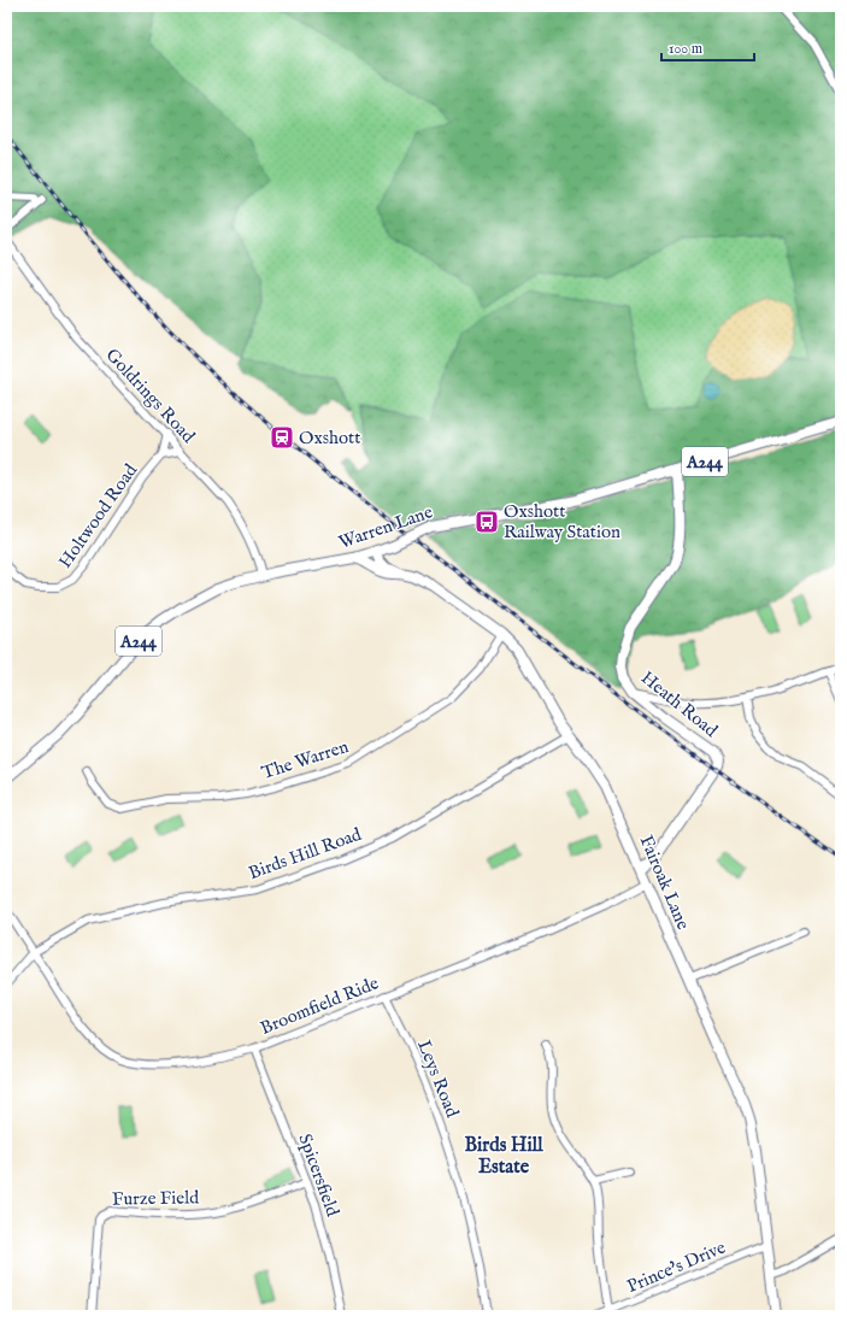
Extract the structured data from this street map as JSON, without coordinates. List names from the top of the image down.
{
  "streets": {
    "main road": [
      "A244",
      "Warren Lane",
      "Heath Road",
      "Fairoak Lane"
    ],
    "street": [
      "Goldrings Road",
      "Holtwood Road",
      "The Warren",
      "Birds Hill Road",
      "Broomfield Ride",
      "Leys Road",
      "Spicersfield",
      "Furze Field",
      "Prince's Drive"
    ]
  },
  "crossings": [
    ["Goldrings Road", "Holtwood Road"],
    ["Goldrings Road", "Warren Lane"],
    ["Warren Lane", "Heath Road"],
    ["Warren Lane", "Fairoak Lane"],
    ["Heath Road", "Fairoak Lane"],
    ["The Warren", "Fairoak Lane"],
    ["Birds Hill Road", "Fairoak Lane"],
    ["Birds Hill Road", "Broomfield Ride"],
    ["Fairoak Lane", "Broomfield Ride"],
    ["Fairoak Lane", "Prince's Drive"],
    ["Broomfield Ride", "Leys Road"],
    ["Broomfield Ride", "Spicersfield"],
    ["Spicersfield", "Furze Field"]
  ],
  "districts": ["Birds Hill Estate"],
  "places": {
    "station": ["Oxshott"],
    "bus stop": ["Oxshott Railway Station"]
  },
  "scale_bar": "100 m"
}
